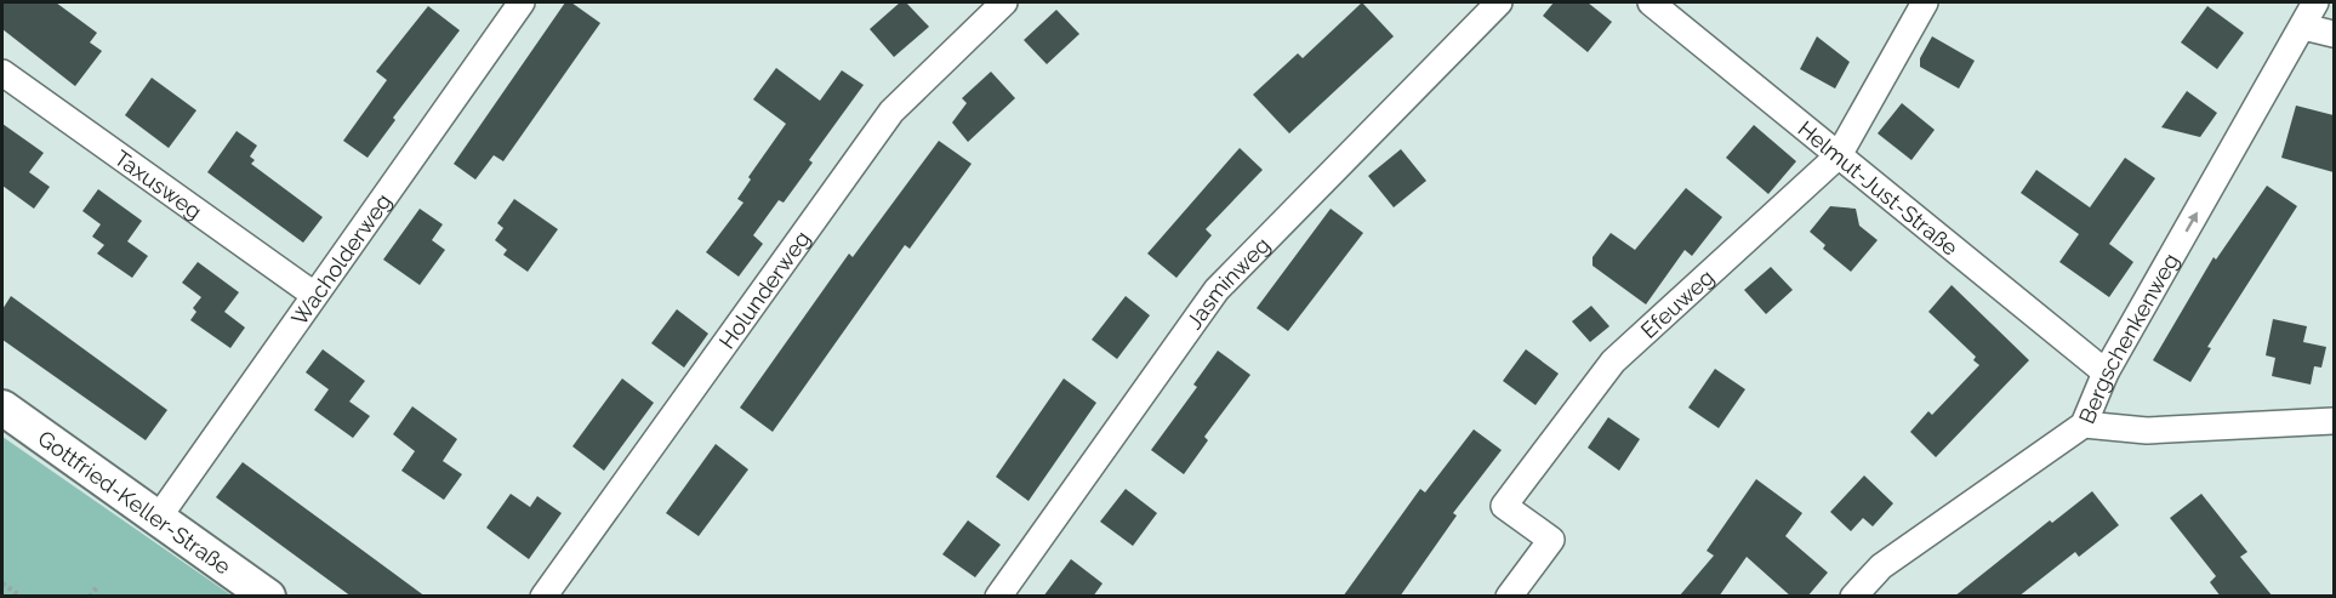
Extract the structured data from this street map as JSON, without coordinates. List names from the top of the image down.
{
  "streets": {
    "street": [
      "Taxusweg",
      "Helmut-Just-Straße",
      "Wacholderweg",
      "Jasminweg",
      "Holunderweg",
      "Efeuweg",
      "Bergschenkenweg",
      "Gottfried-Keller-Straße"
    ]
  },
  "crossings": [
    ["Taxusweg", "Wacholderweg"],
    ["Helmut-Just-Straße", "Efeuweg"],
    ["Helmut-Just-Straße", "Bergschenkenweg"],
    ["Wacholderweg", "Gottfried-Keller-Straße"]
  ],
  "one_way": ["Bergschenkenweg"]
}
